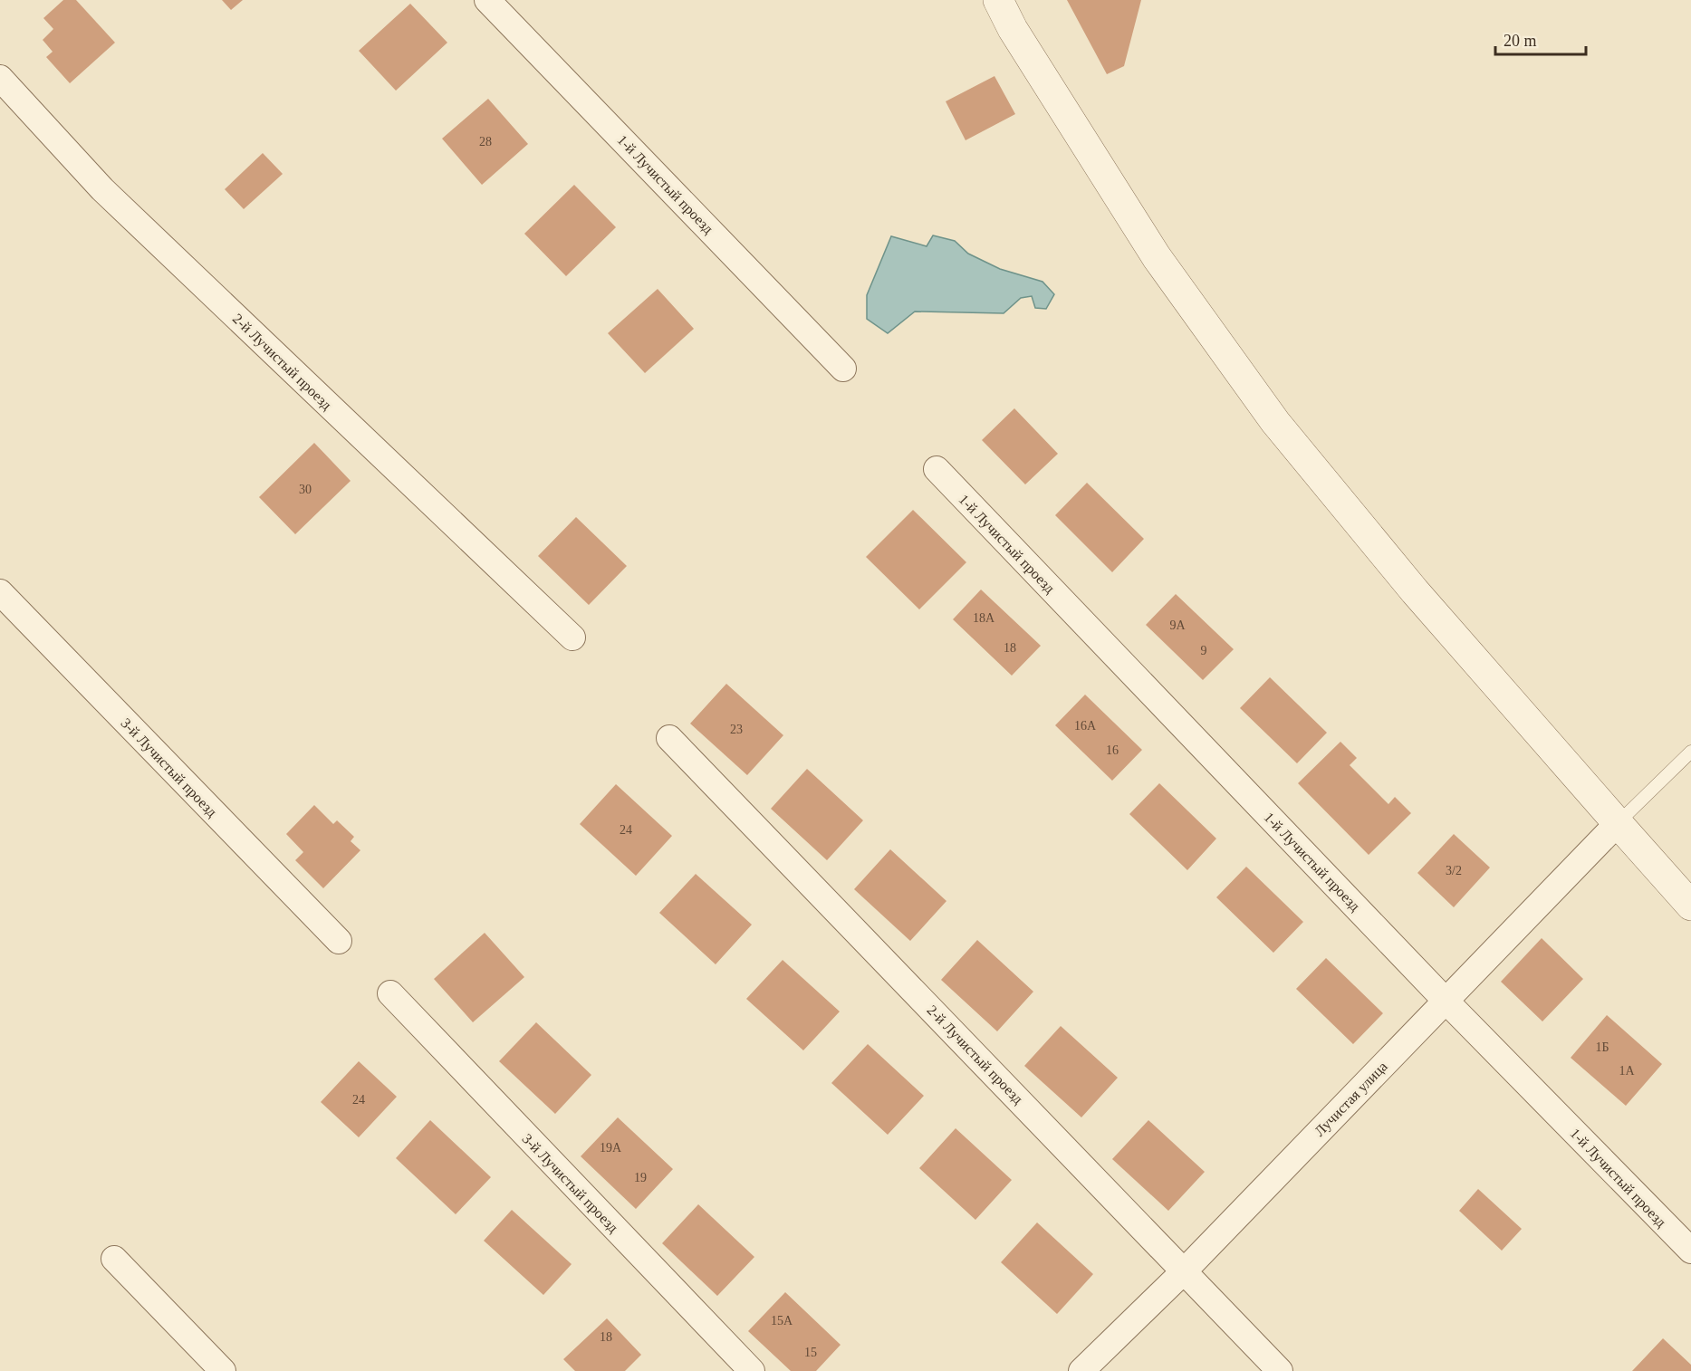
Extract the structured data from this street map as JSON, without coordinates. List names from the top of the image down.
{
  "streets": {
    "street": [
      "1-й Лучистый проезд",
      "2-й Лучистый проезд",
      "3-й Лучистый проезд",
      "Лучистая улица"
    ]
  },
  "crossings": [
    ["1-й Лучистый проезд", "Лучистая улица"],
    ["2-й Лучистый проезд", "Лучистая улица"]
  ],
  "house_numbers": [
    "28",
    "30",
    "18А",
    "9А",
    "18",
    "9",
    "16А",
    "23",
    "16",
    "24",
    "3/2",
    "1Б",
    "1А",
    "24",
    "19А",
    "19",
    "15А",
    "18",
    "15"
  ],
  "scale_bar": "20 m"
}
